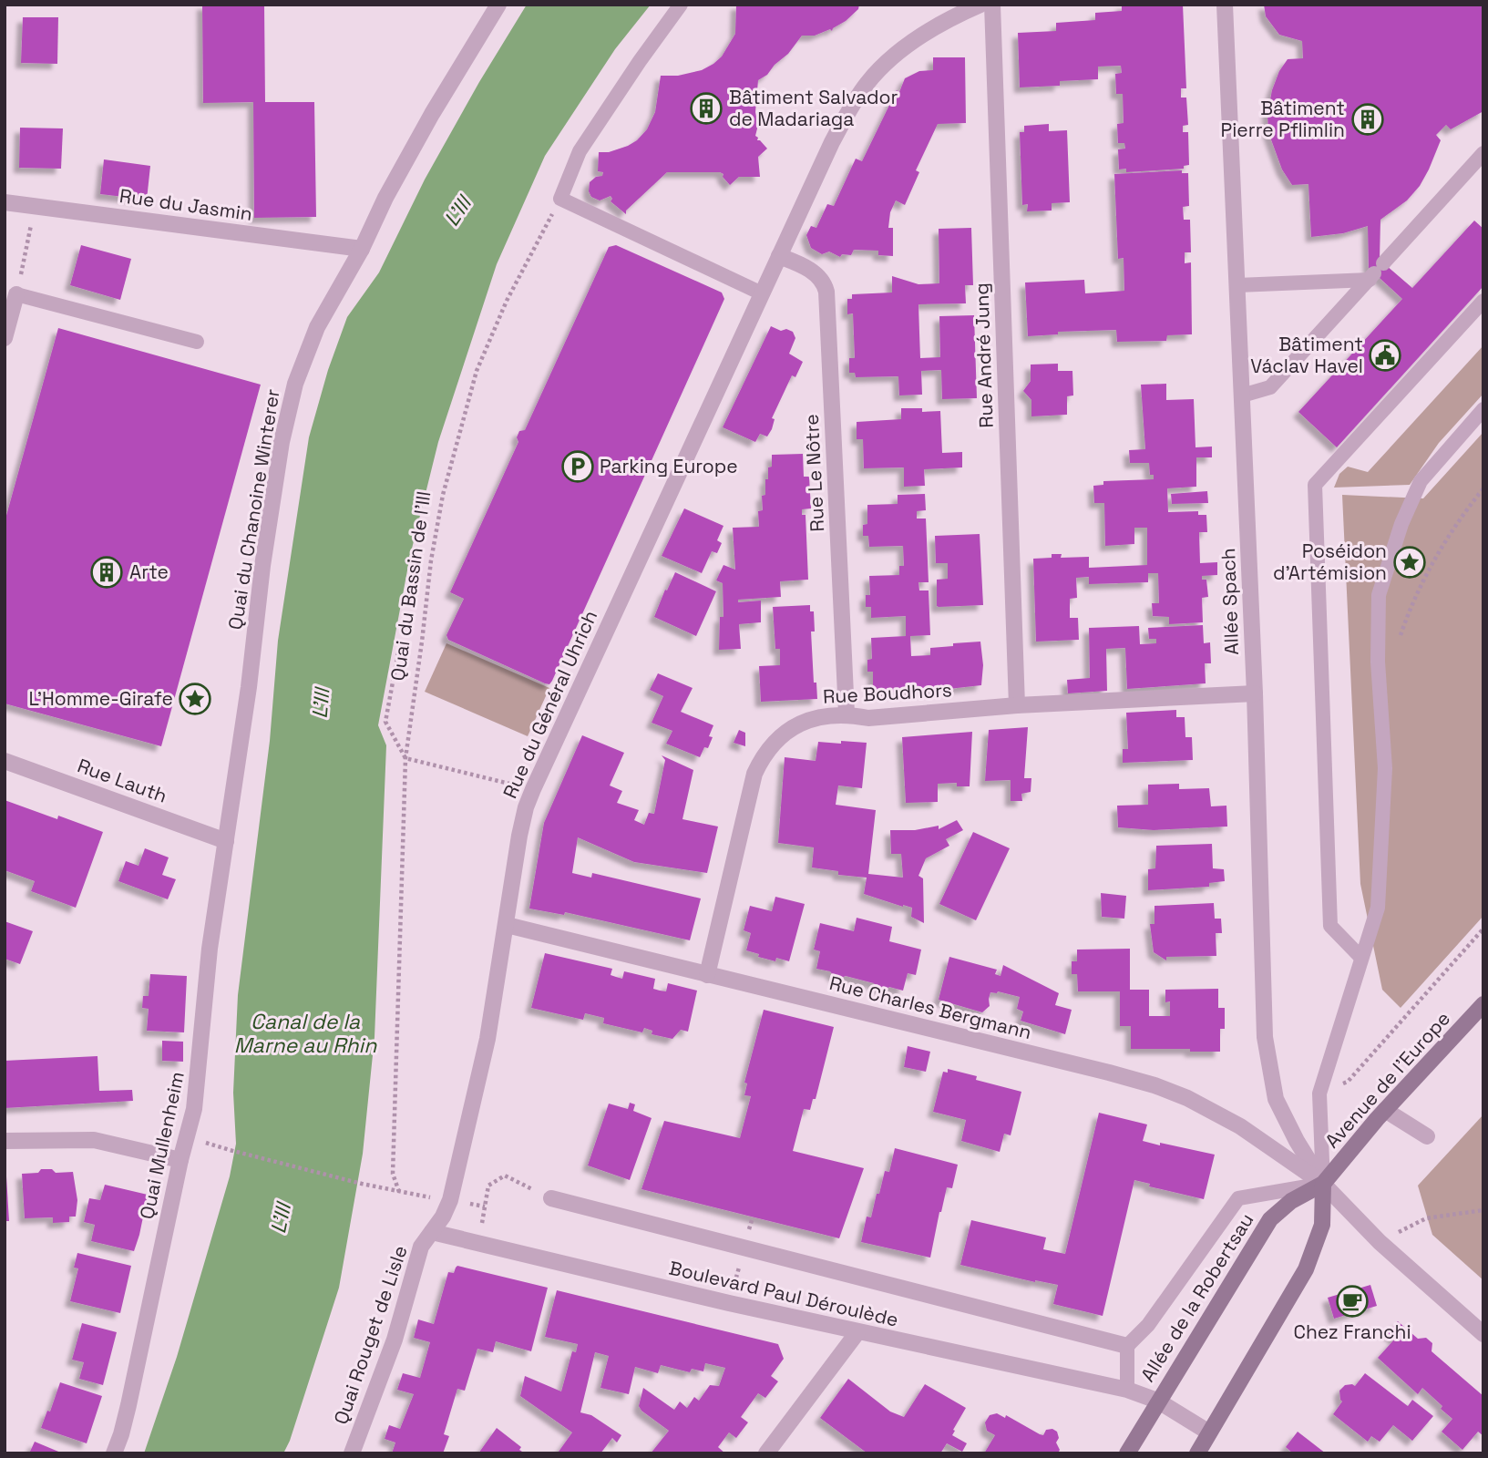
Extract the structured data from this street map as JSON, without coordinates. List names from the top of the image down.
{
  "streets": {
    "main road": ["Avenue de l'Europe", "Allée de la Robertsau"],
    "street": [
      "Rue du Jasmin",
      "Rue André Jung",
      "Rue Le Nôtre",
      "Quai du Chanoine Winterer",
      "Allée Spach",
      "Rue Boudhors",
      "Rue du Général Uhrich",
      "Rue Lauth",
      "Rue Charles Bergmann",
      "Quai Mullenheim",
      "Boulevard Paul Déroulède",
      "Quai Rouget de Lisle"
    ],
    "path": ["Quai du Bassin de l'Ill"]
  },
  "crossings": [
    ["Rue du Jasmin", "Quai du Chanoine Winterer"],
    ["Rue André Jung", "Rue Boudhors"],
    ["Rue Le Nôtre", "Rue Boudhors"],
    ["Rue Le Nôtre", "Rue du Général Uhrich"],
    ["Quai du Chanoine Winterer", "Rue Lauth"],
    ["Quai du Chanoine Winterer", "Quai Mullenheim"],
    ["Allée Spach", "Rue Boudhors"],
    ["Allée Spach", "Rue Charles Bergmann"],
    ["Allée Spach", "Avenue de l'Europe"],
    ["Allée Spach", "Allée de la Robertsau"],
    ["Rue Boudhors", "Rue Charles Bergmann"],
    ["Rue du Général Uhrich", "Rue Charles Bergmann"],
    ["Rue du Général Uhrich", "Boulevard Paul Déroulède"],
    ["Rue du Général Uhrich", "Quai Rouget de Lisle"],
    ["Rue Lauth", "Quai Mullenheim"],
    ["Rue Charles Bergmann", "Avenue de l'Europe"],
    ["Rue Charles Bergmann", "Allée de la Robertsau"],
    ["Avenue de l'Europe", "Allée de la Robertsau"],
    ["Boulevard Paul Déroulède", "Allée de la Robertsau"],
    ["Boulevard Paul Déroulède", "Quai Rouget de Lisle"]
  ],
  "water": ["L'Ill", "Canal de la Marne au Rhin"],
  "places": {
    "building": ["Bâtiment Salvador de Madariaga", "Bâtiment Pierre Pflimlin", "Arte"],
    "public building": ["Bâtiment Václav Havel"],
    "parking": ["Parking Europe"],
    "place": ["Poséidon d'Artémision", "L'Homme-Girafe"],
    "cafe": ["Chez Franchi"]
  }
}
